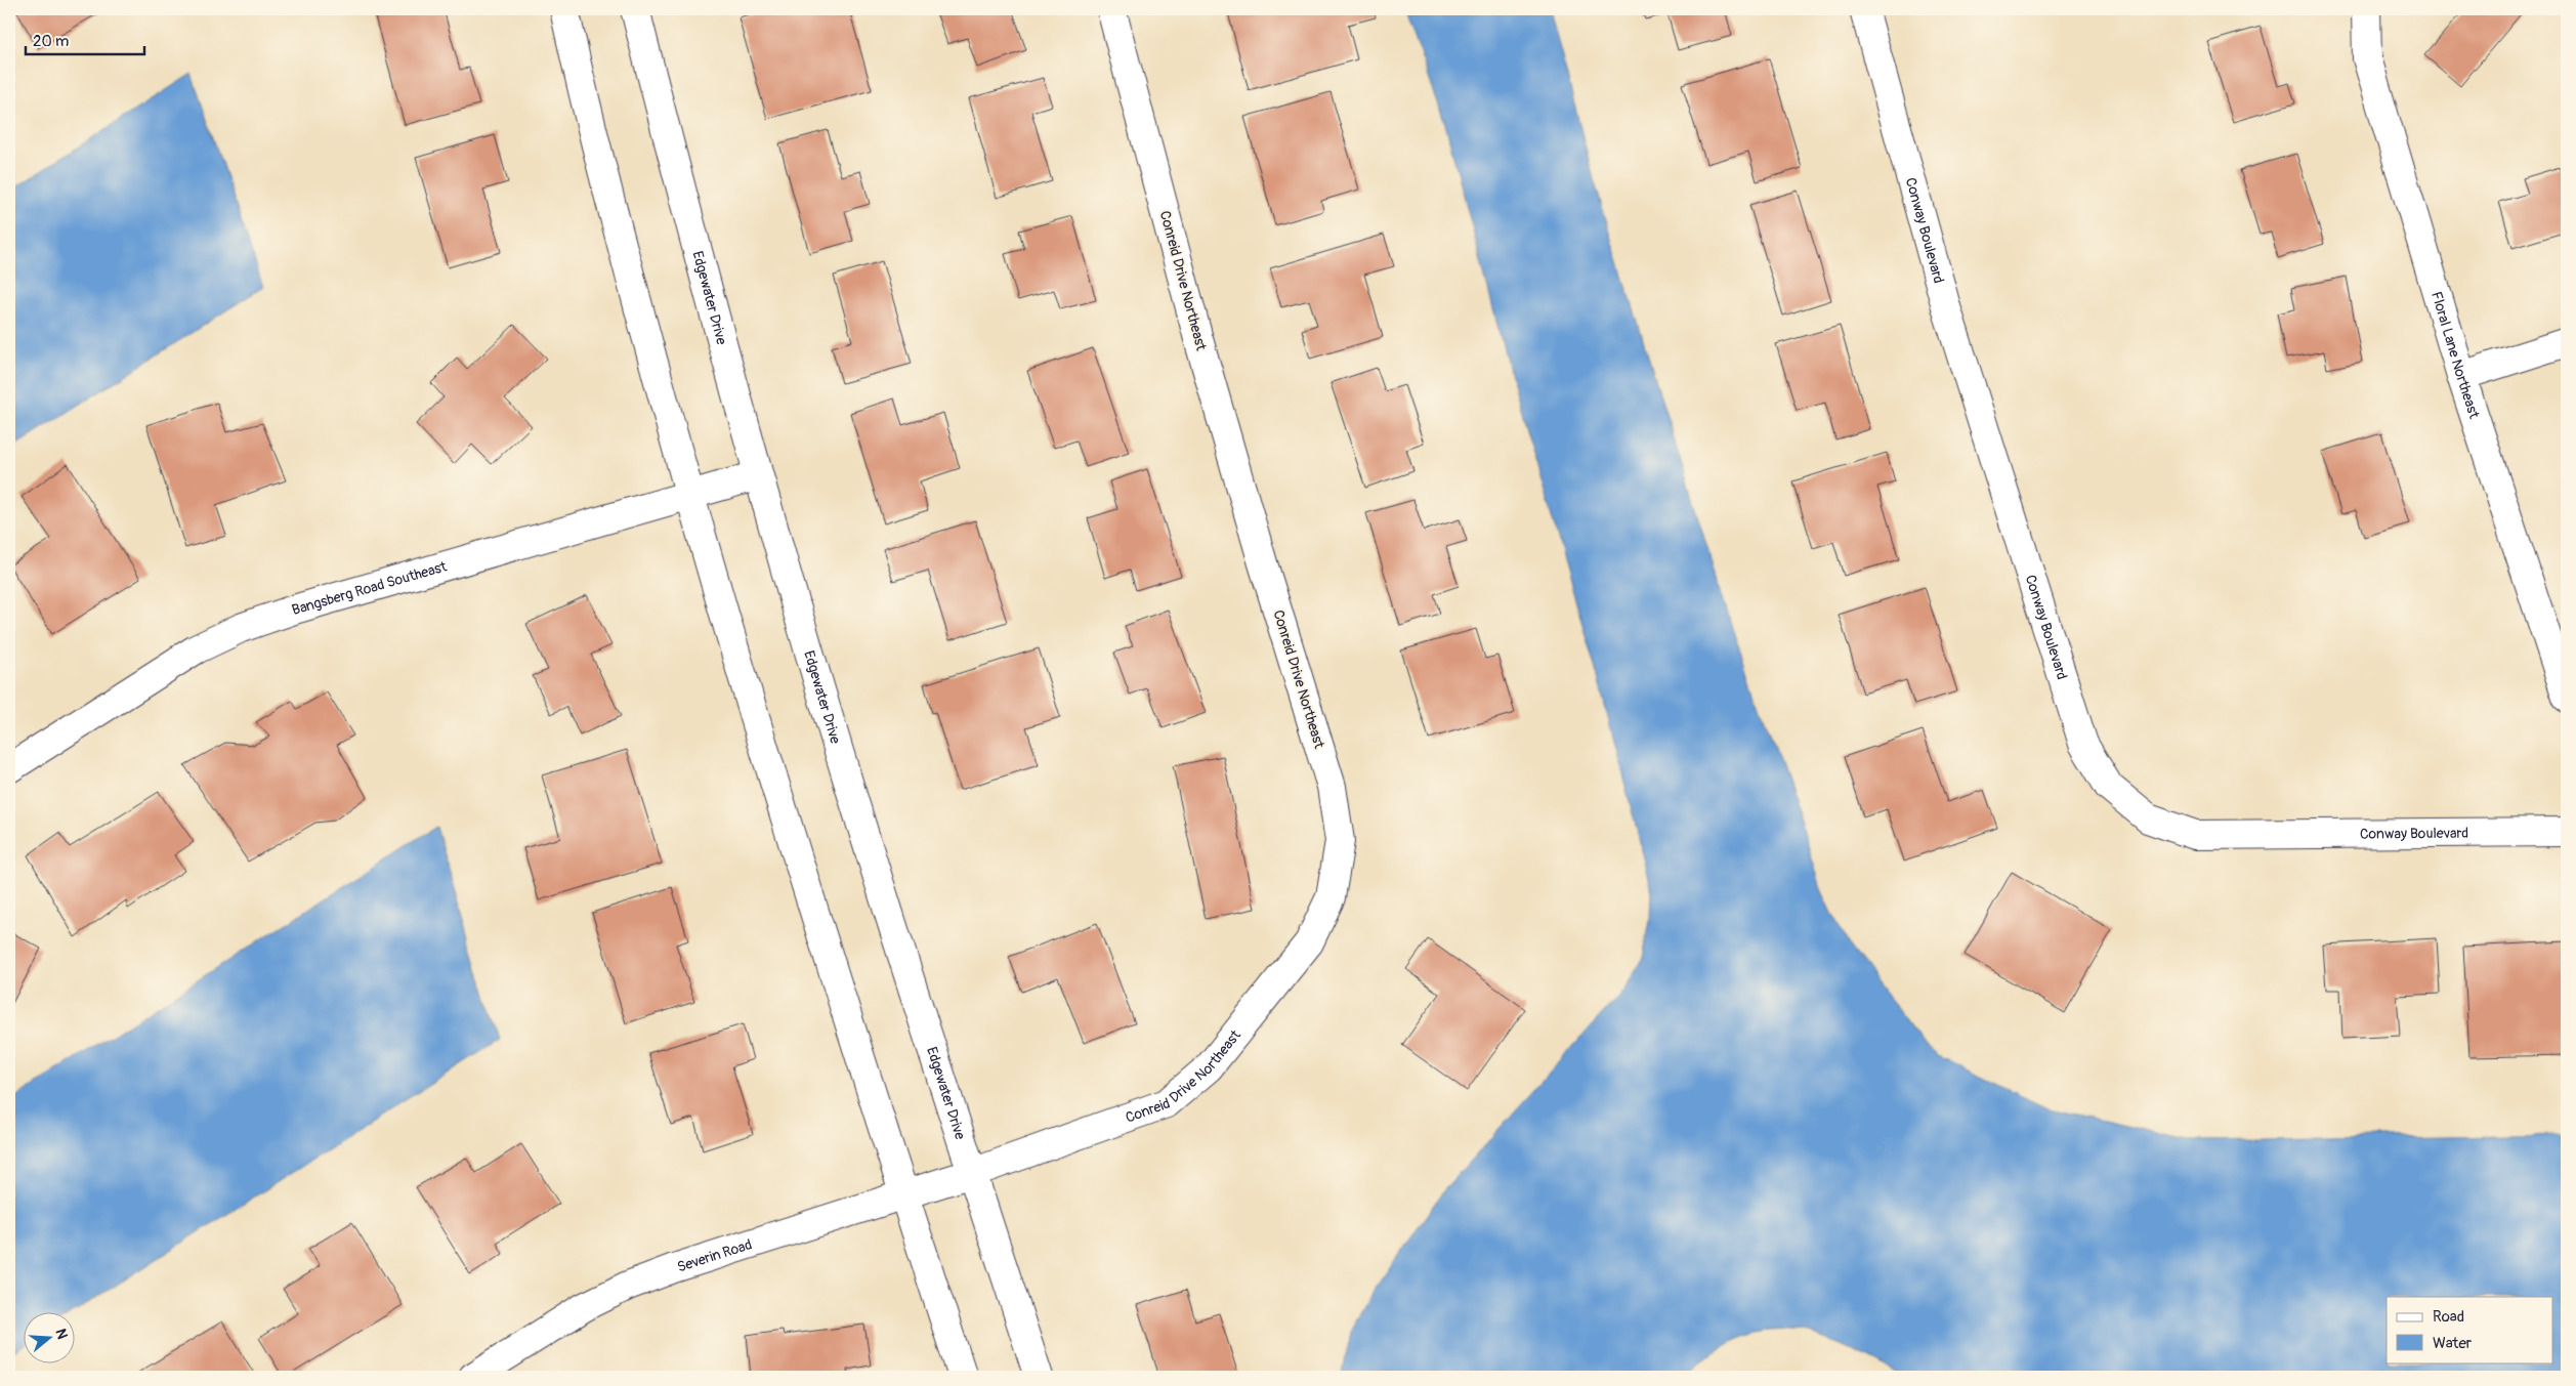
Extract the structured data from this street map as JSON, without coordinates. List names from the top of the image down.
{
  "streets": {
    "street": [
      "Conway Boulevard",
      "Conreid Drive Northeast",
      "Edgewater Drive",
      "Floral Lane Northeast",
      "Bangsberg Road Southeast",
      "Severin Road"
    ]
  },
  "crossings": [
    ["Conreid Drive Northeast", "Edgewater Drive"],
    ["Conreid Drive Northeast", "Severin Road"],
    ["Edgewater Drive", "Bangsberg Road Southeast"],
    ["Edgewater Drive", "Severin Road"]
  ],
  "legend": ["Road", "Water"],
  "scale_bar": "20 m",
  "north": "right"
}
